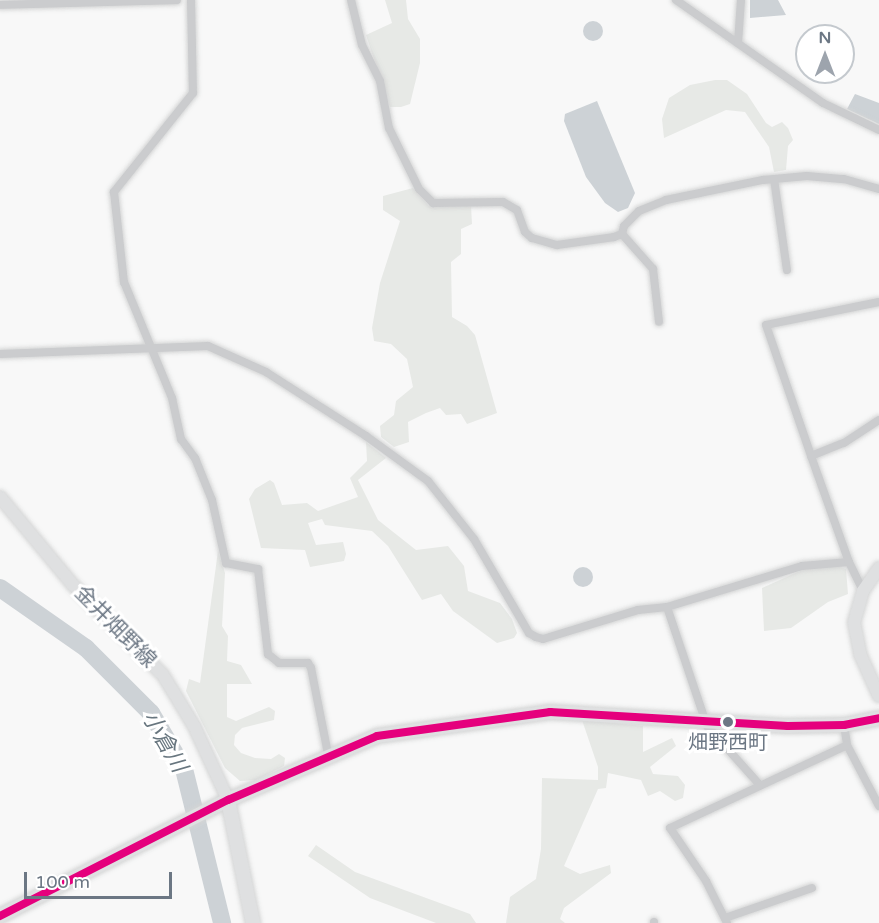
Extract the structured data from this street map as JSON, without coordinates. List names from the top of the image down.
{
  "streets": {
    "main road": ["金井畑野線"]
  },
  "water": ["小倉川"],
  "places": ["畑野西町"],
  "scale_bar": "100 m",
  "north": "top"
}
